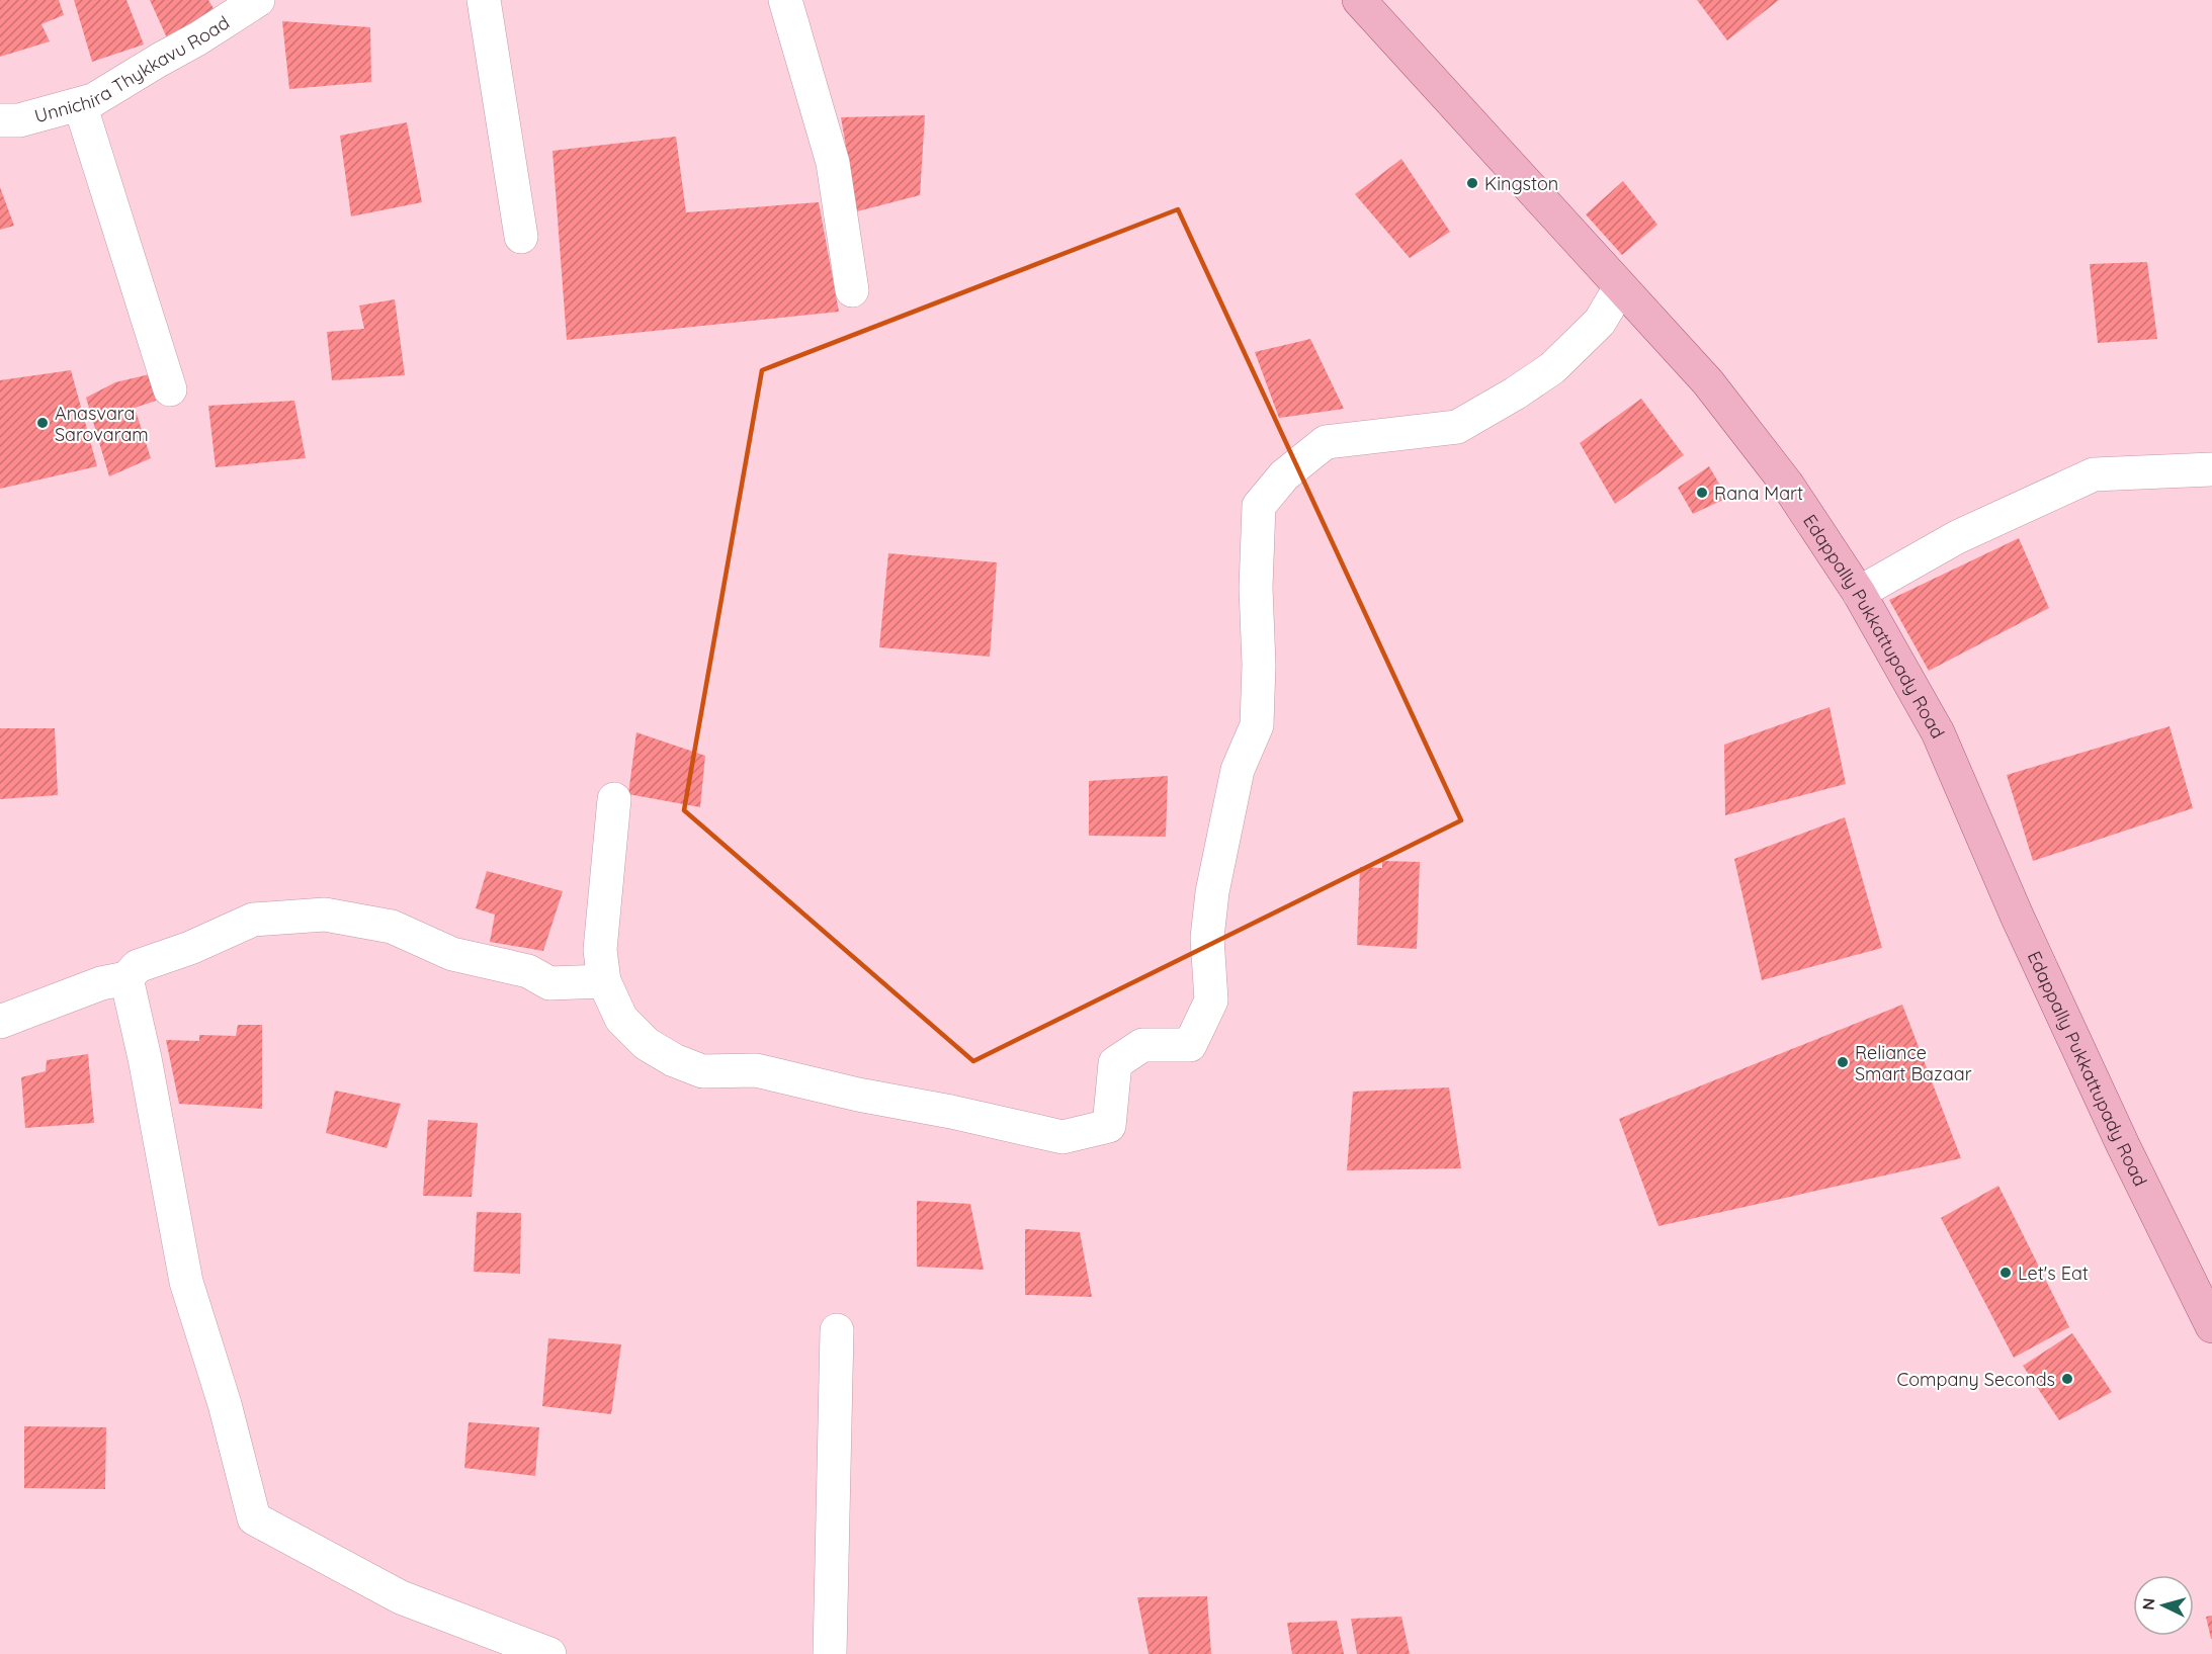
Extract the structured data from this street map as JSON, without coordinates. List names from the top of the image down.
{
  "streets": {
    "main road": ["Edappally Pukkattupady Road"],
    "street": ["Unnichira Thykkavu Road"]
  },
  "places": [
    "Kingston",
    "Anasvara Sarovaram",
    "Rana Mart",
    "Reliance Smart Bazaar",
    "Let's Eat",
    "Company Seconds"
  ],
  "north": "left"
}
